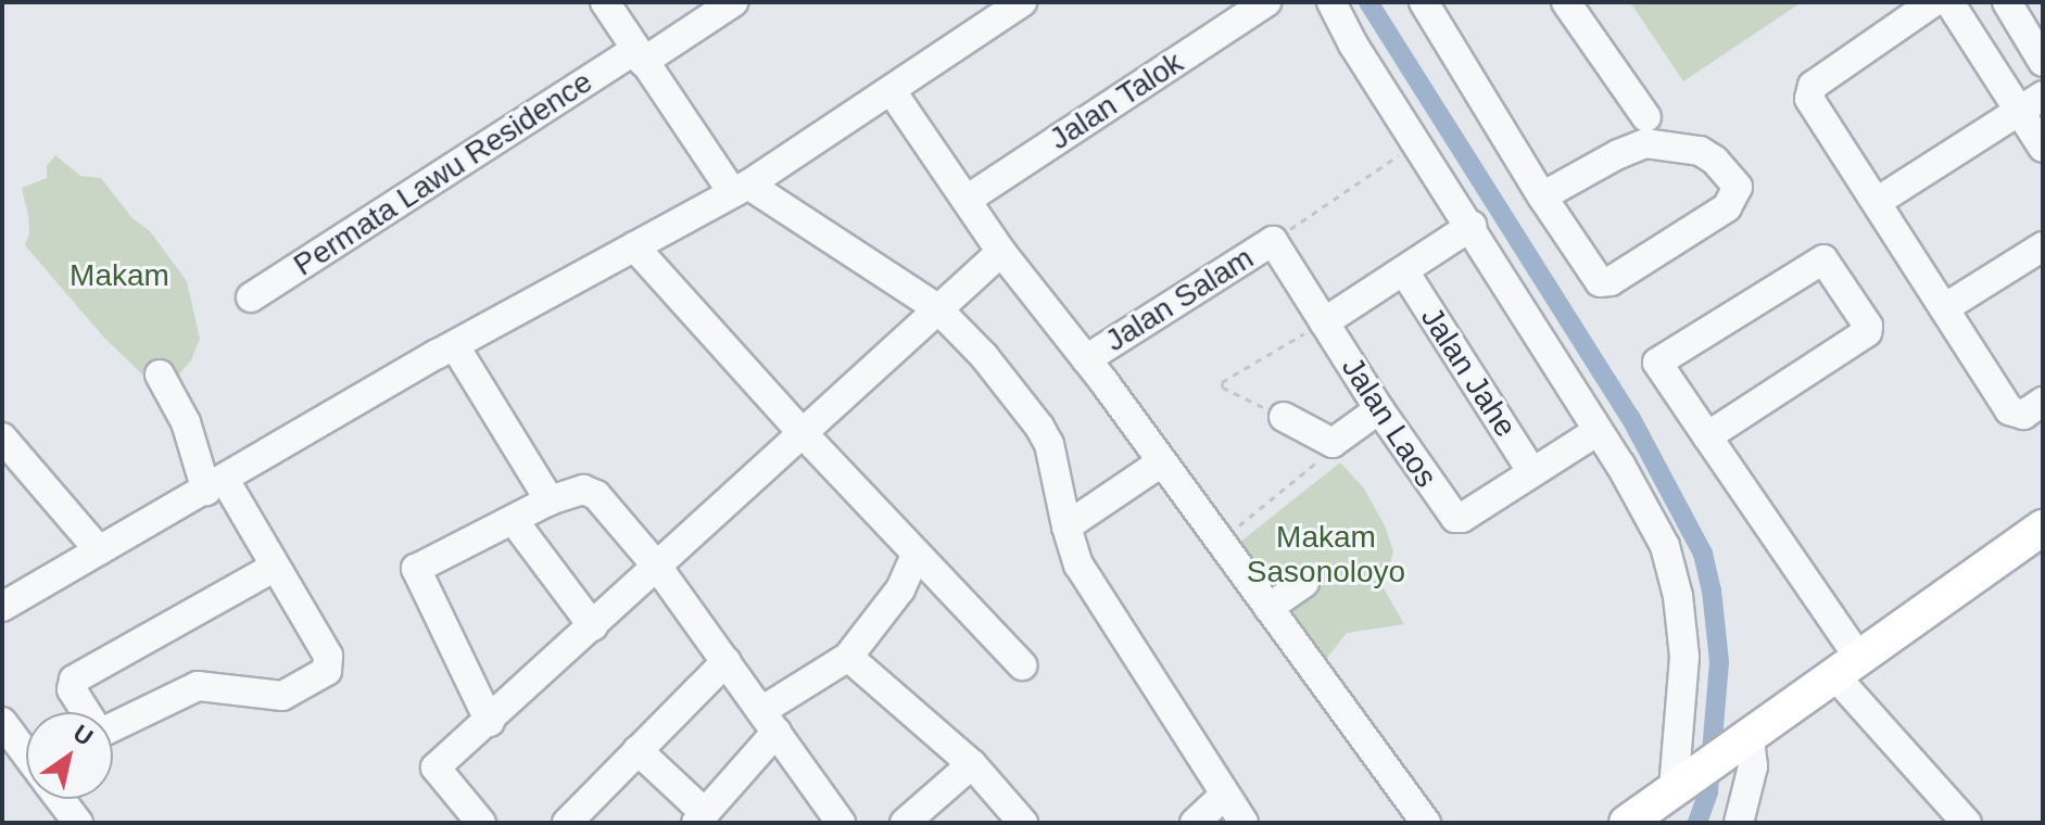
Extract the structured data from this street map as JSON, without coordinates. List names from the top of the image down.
{
  "streets": {
    "street": [
      "Jalan Talok",
      "Permata Lawu Residence",
      "Jalan Salam",
      "Jalan Jahe",
      "Jalan Laos"
    ]
  },
  "crossings": [
    ["Jalan Salam", "Jalan Laos"],
    ["Jalan Jahe", "Jalan Laos"]
  ],
  "parks": ["Makam", "Makam Sasonoloyo"],
  "north": "top right"
}
